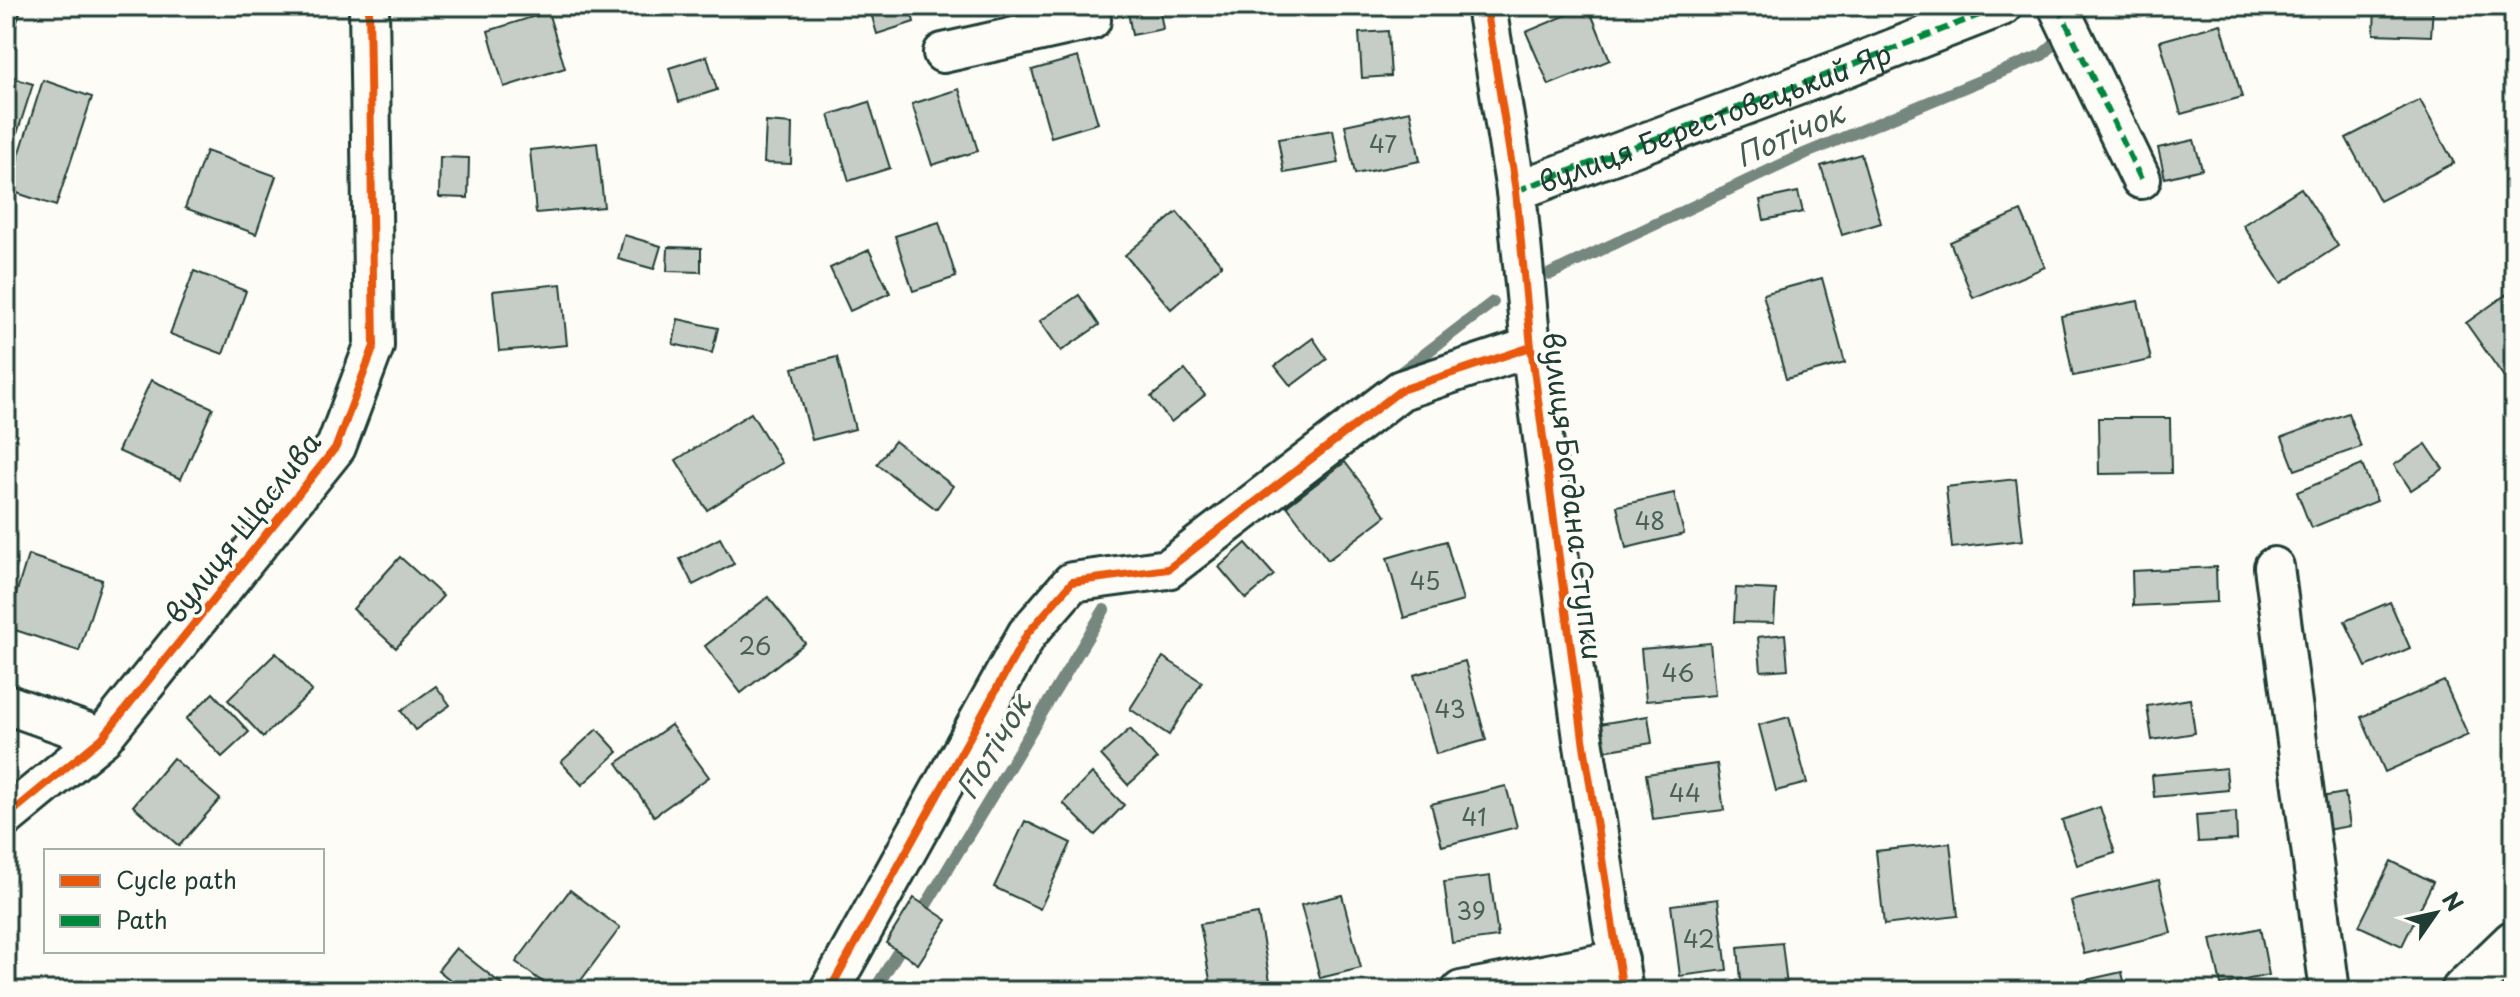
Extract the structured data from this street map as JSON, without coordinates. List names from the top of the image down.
{
  "streets": {
    "street": ["вулиця Берестовецький Яр", "вулиця Богдана Ступки", "вулиця Щаслива"]
  },
  "crossings": [
    ["вулиця Берестовецький Яр", "вулиця Богдана Ступки"]
  ],
  "water": ["Потічок"],
  "house_numbers": [
    "47",
    "48",
    "45",
    "26",
    "46",
    "43",
    "44",
    "41",
    "39",
    "42"
  ],
  "legend": ["Cycle path", "Path"],
  "north": "top right"
}
